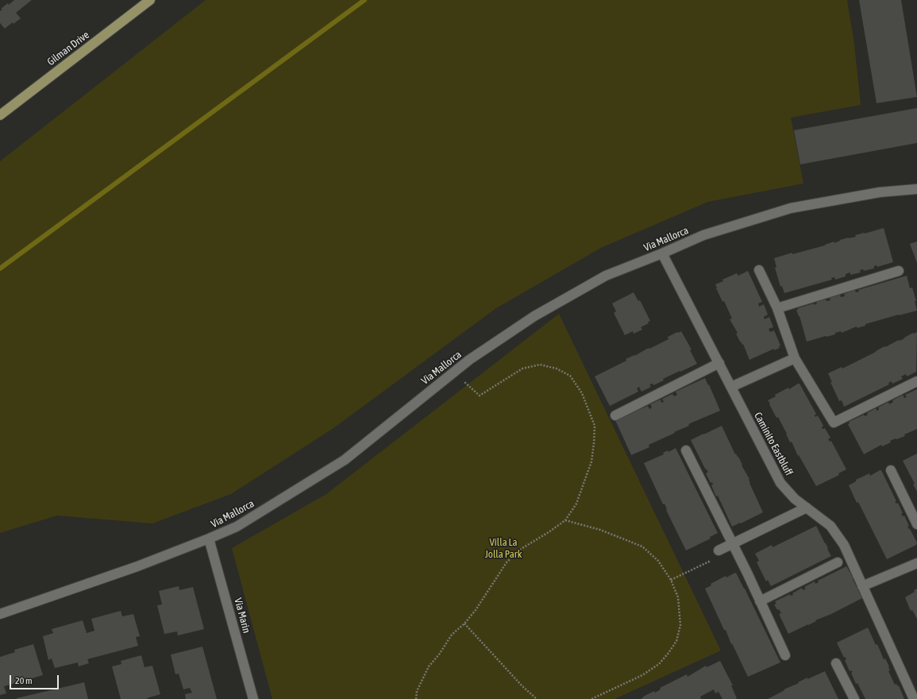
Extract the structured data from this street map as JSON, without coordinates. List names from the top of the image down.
{
  "streets": {
    "main road": ["Gilman Drive"],
    "street": ["Via Mallorca", "Caminito Eastbluff", "Via Marin"]
  },
  "crossings": [
    ["Via Mallorca", "Caminito Eastbluff"],
    ["Via Mallorca", "Via Marin"]
  ],
  "parks": ["Villa La Jolla Park"],
  "scale_bar": "20 m"
}
